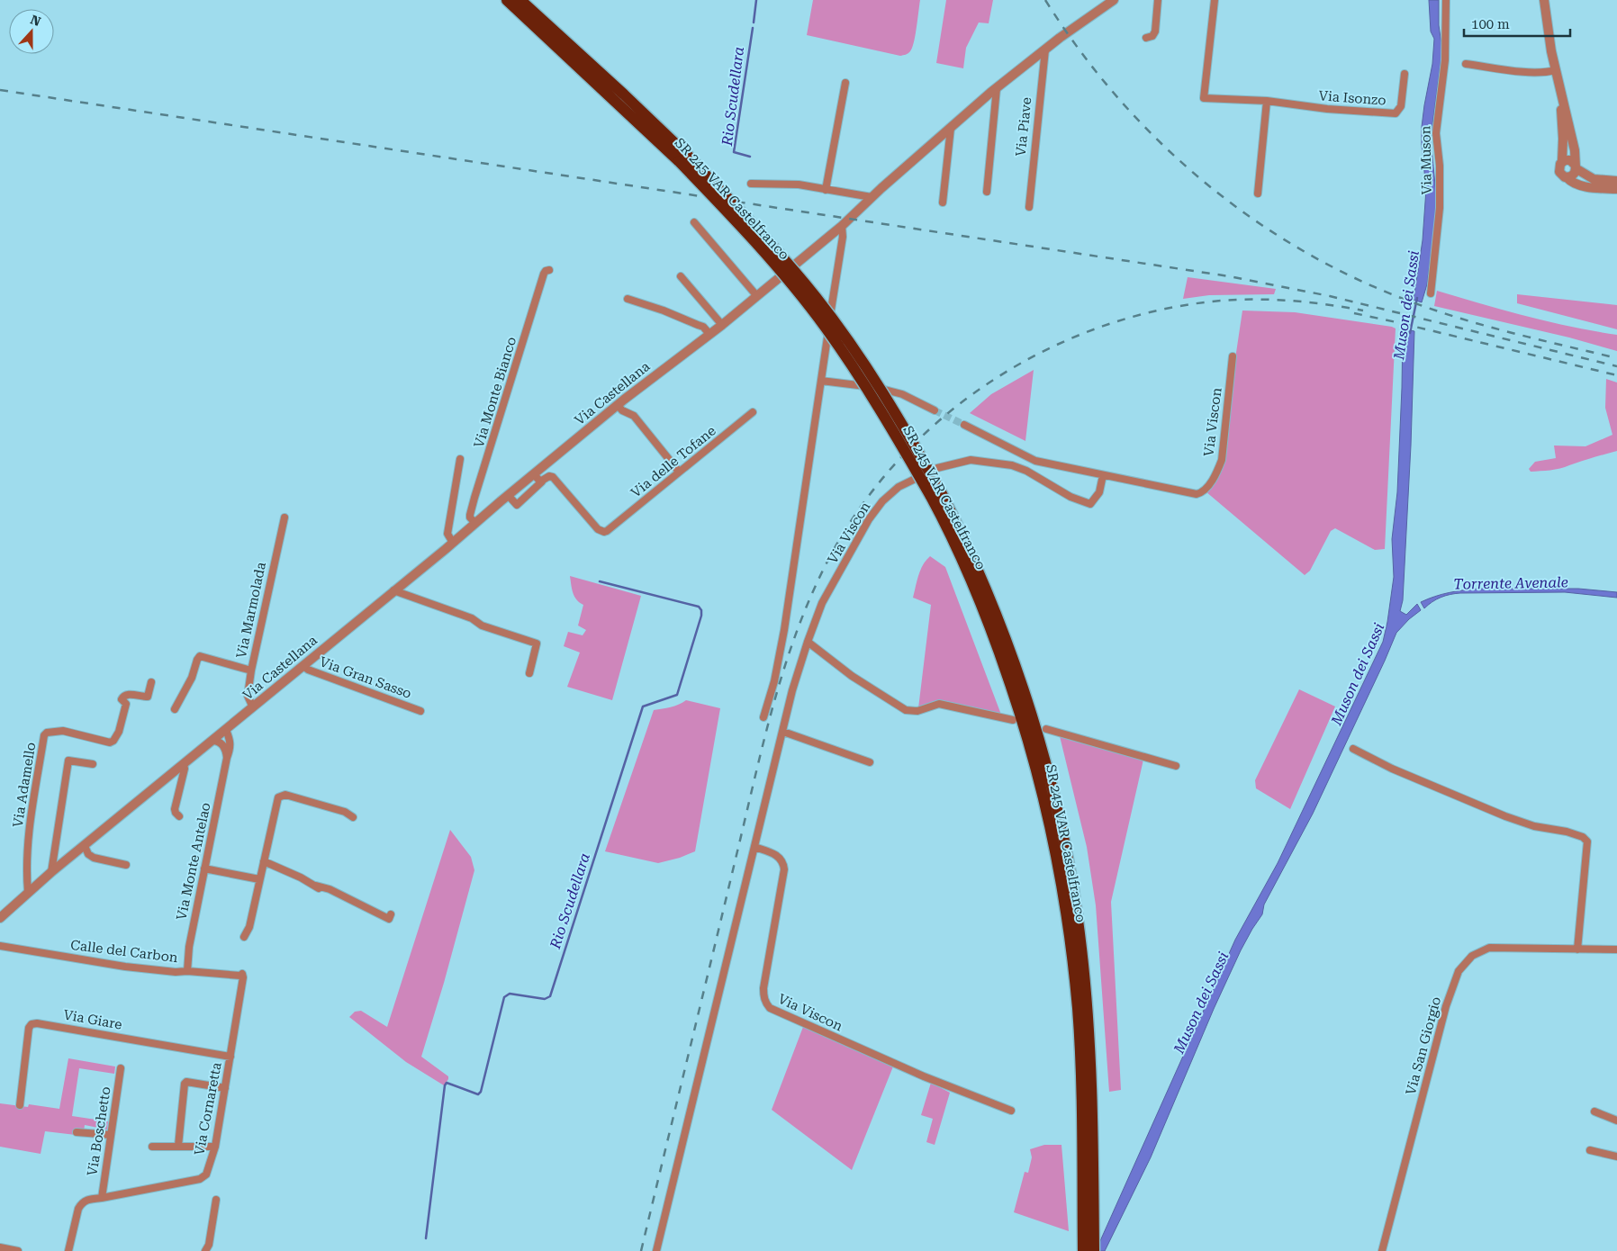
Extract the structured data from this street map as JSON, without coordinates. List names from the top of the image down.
{
  "streets": {
    "highway": ["SR 245 VAR Castelfranco"],
    "street": [
      "Via Isonzo",
      "Via Piave",
      "Via Muson",
      "Via Monte Bianco",
      "Via Castellana",
      "Via Viscon",
      "Via delle Tofane",
      "Via Marmolada",
      "Via Gran Sasso",
      "Via Adamello",
      "Via Monte Antelao",
      "Calle del Carbon",
      "Via Giare",
      "Via San Giorgio",
      "Via Cornaretta",
      "Via Boschetto"
    ]
  },
  "crossings": [
    ["Via Piave", "Via Castellana"],
    ["Via Monte Bianco", "Via Castellana"],
    ["Via Castellana", "Via Marmolada"],
    ["Via Castellana", "Via Gran Sasso"],
    ["Via Castellana", "Via Adamello"],
    ["Via Castellana", "Via Monte Antelao"],
    ["Via Monte Antelao", "Calle del Carbon"],
    ["Calle del Carbon", "Via Cornaretta"],
    ["Via Giare", "Via Cornaretta"],
    ["Via Cornaretta", "Via Boschetto"]
  ],
  "water": ["Rio Scudellara", "Muson dei Sassi", "Torrente Avenale"],
  "scale_bar": "100 m",
  "north": "top"
}
